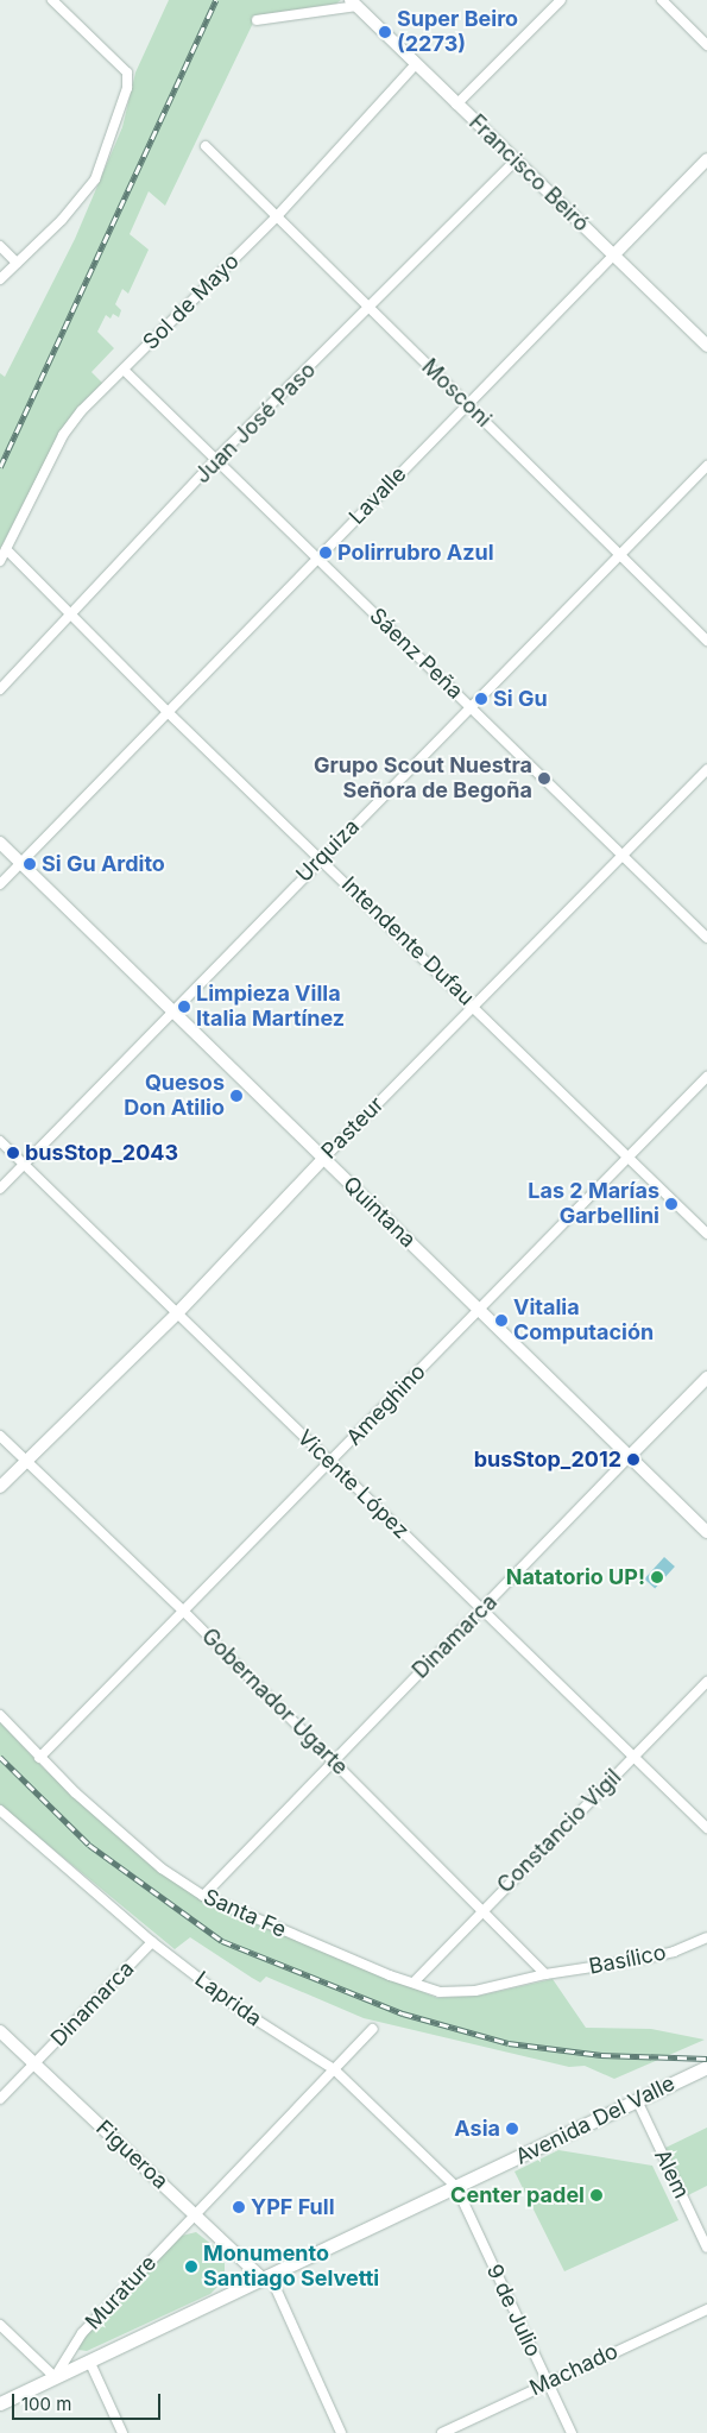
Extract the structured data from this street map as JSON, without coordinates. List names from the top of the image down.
{
  "streets": {
    "main road": ["Avenida Del Valle"],
    "street": [
      "Francisco Beiró",
      "Sol de Mayo",
      "Mosconi",
      "Juan José Paso",
      "Lavalle",
      "Sáenz Peña",
      "Urquiza",
      "Intendente Dufau",
      "Pasteur",
      "Quintana",
      "Ameghino",
      "Vicente López",
      "Dinamarca",
      "Gobernador Ugarte",
      "Constancio Vigil",
      "Santa Fe",
      "Basílico",
      "Laprida",
      "Figueroa",
      "Alem",
      "Murature",
      "9 de Julio",
      "Machado"
    ]
  },
  "crossings": [
    ["Francisco Beiró", "Sol de Mayo"],
    ["Francisco Beiró", "Juan José Paso"],
    ["Francisco Beiró", "Lavalle"],
    ["Sol de Mayo", "Mosconi"],
    ["Sol de Mayo", "Sáenz Peña"],
    ["Sol de Mayo", "Intendente Dufau"],
    ["Mosconi", "Juan José Paso"],
    ["Mosconi", "Lavalle"],
    ["Mosconi", "Urquiza"],
    ["Juan José Paso", "Sáenz Peña"],
    ["Juan José Paso", "Intendente Dufau"],
    ["Lavalle", "Sáenz Peña"],
    ["Lavalle", "Intendente Dufau"],
    ["Lavalle", "Quintana"],
    ["Sáenz Peña", "Urquiza"],
    ["Sáenz Peña", "Pasteur"],
    ["Urquiza", "Intendente Dufau"],
    ["Urquiza", "Quintana"],
    ["Urquiza", "Vicente López"],
    ["Intendente Dufau", "Pasteur"],
    ["Intendente Dufau", "Ameghino"],
    ["Pasteur", "Quintana"],
    ["Pasteur", "Vicente López"],
    ["Pasteur", "Gobernador Ugarte"],
    ["Quintana", "Ameghino"],
    ["Quintana", "Dinamarca"],
    ["Ameghino", "Vicente López"],
    ["Ameghino", "Gobernador Ugarte"],
    ["Ameghino", "Santa Fe"],
    ["Vicente López", "Dinamarca"],
    ["Vicente López", "Constancio Vigil"],
    ["Dinamarca", "Gobernador Ugarte"],
    ["Dinamarca", "Santa Fe"],
    ["Dinamarca", "Laprida"],
    ["Dinamarca", "Figueroa"],
    ["Gobernador Ugarte", "Constancio Vigil"],
    ["Gobernador Ugarte", "Santa Fe"],
    ["Gobernador Ugarte", "Basílico"],
    ["Constancio Vigil", "Santa Fe"],
    ["Santa Fe", "Basílico"],
    ["Laprida", "Avenida Del Valle"],
    ["Laprida", "9 de Julio"],
    ["Avenida Del Valle", "Figueroa"],
    ["Avenida Del Valle", "Alem"],
    ["Avenida Del Valle", "Murature"],
    ["Avenida Del Valle", "9 de Julio"],
    ["Figueroa", "Murature"],
    ["9 de Julio", "Machado"]
  ],
  "places": [
    "Super Beiro (2273)",
    "Polirrubro Azul",
    "Si Gu",
    "Grupo Scout Nuestra Señora de Begoña",
    "Si Gu Ardito",
    "Limpieza Villa Italia Martínez",
    "Quesos Don Atilio",
    "busStop_2043",
    "Las 2 Marías Garbellini",
    "Vitalia Computación",
    "busStop_2012",
    "Natatorio UP!",
    "Asia",
    "Center padel",
    "YPF Full",
    "Monumento Santiago Selvetti"
  ],
  "scale_bar": "100 m"
}
